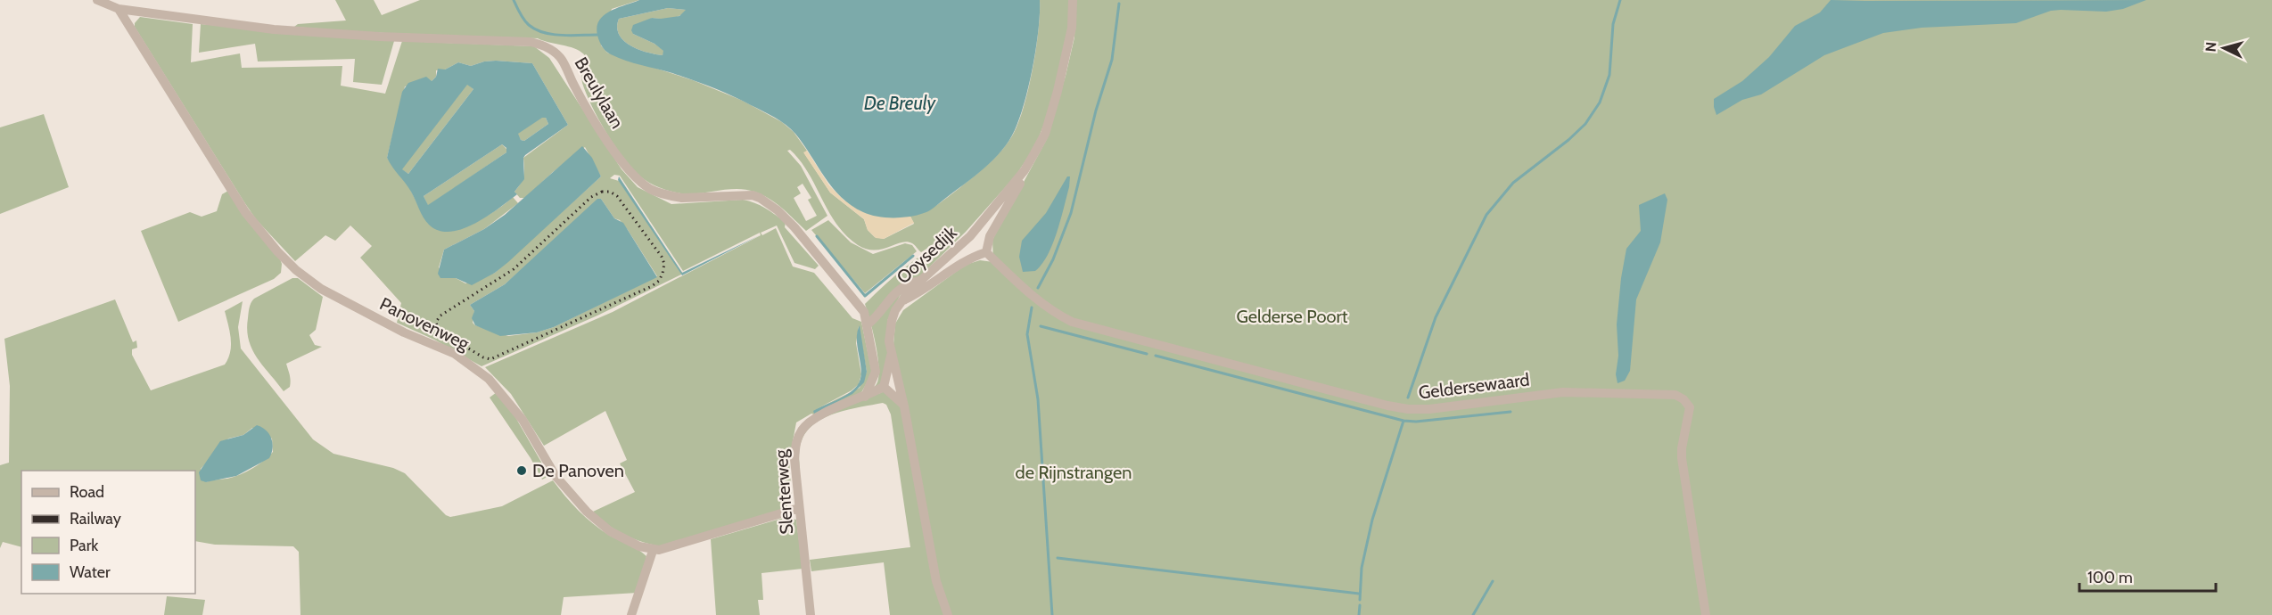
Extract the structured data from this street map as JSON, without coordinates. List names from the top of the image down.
{
  "streets": {
    "street": [
      "Breulylaan",
      "Ooysedijk",
      "Panovenweg",
      "Geldersewaard",
      "Slenterweg"
    ]
  },
  "crossings": [
    ["Breulylaan", "Panovenweg"],
    ["Breulylaan", "Slenterweg"]
  ],
  "water": ["De Breuly"],
  "parks": ["Gelderse Poort", "de Rijnstrangen"],
  "places": ["De Panoven"],
  "legend": [
    "Road",
    "Railway",
    "Park",
    "Water"
  ],
  "scale_bar": "100 m",
  "north": "left"
}
